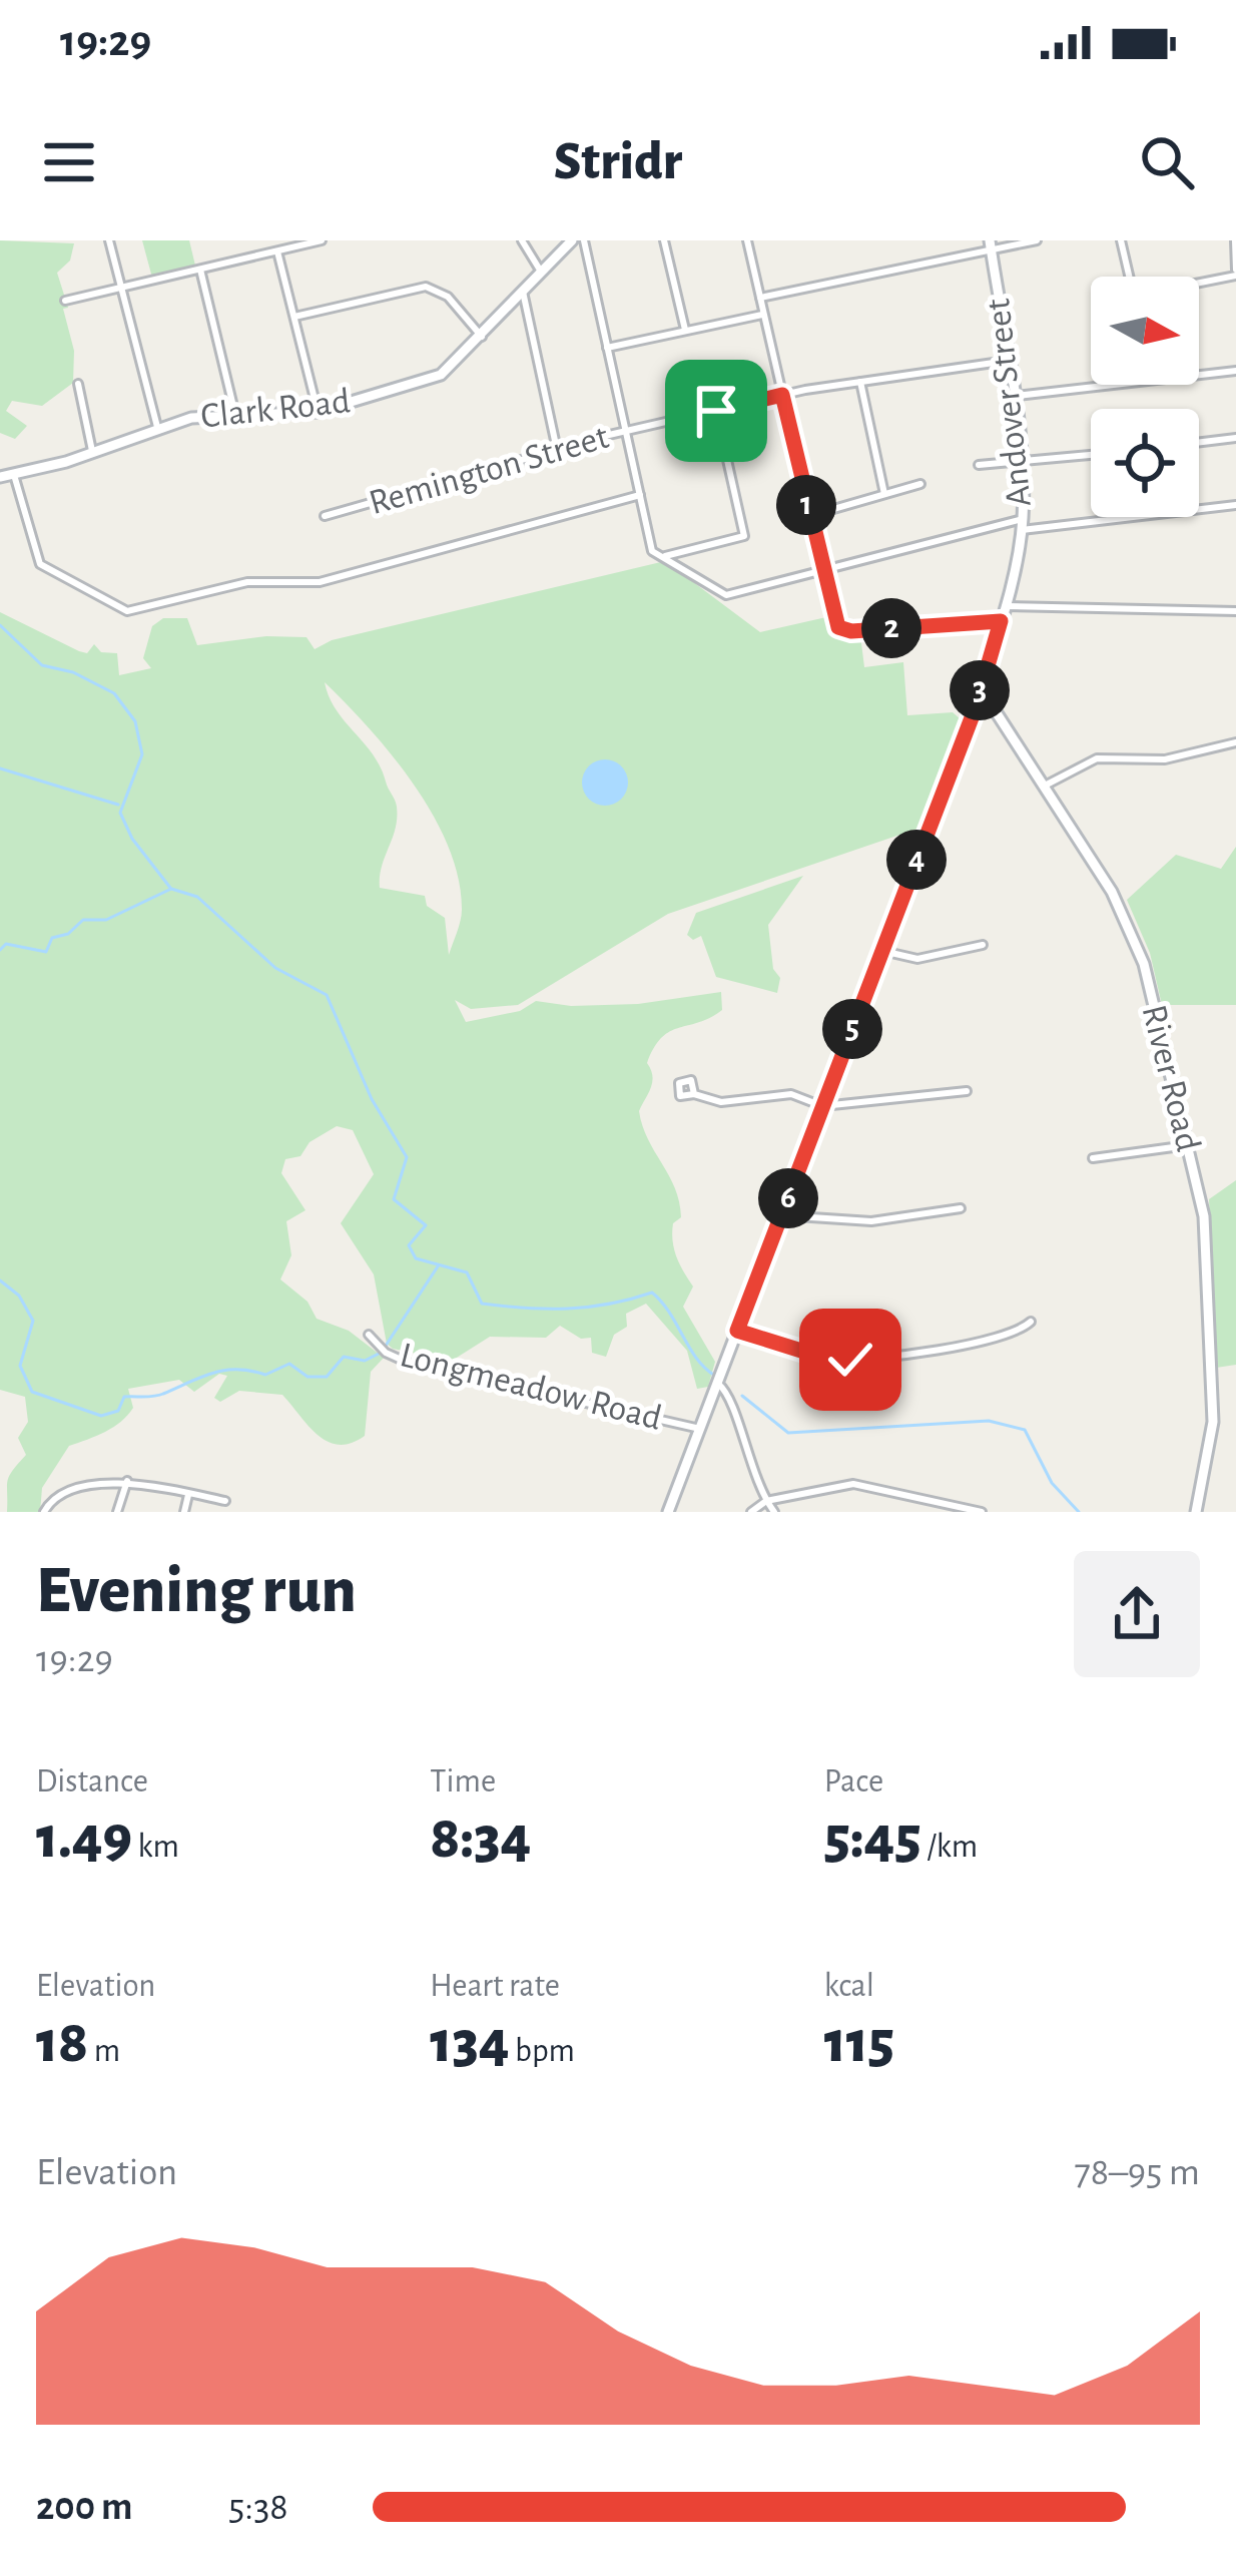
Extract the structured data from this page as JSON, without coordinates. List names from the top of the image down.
{
  "streets": {
    "main road": ["Andover Street", "Clark Road", "River Road"],
    "street": ["Remington Street", "Longmeadow Road"]
  },
  "crossings": [
    ["Andover Street", "Remington Street"],
    ["Andover Street", "River Road"],
    ["Andover Street", "Longmeadow Road"]
  ],
  "north": "right",
  "page": {
    "status": "19:29",
    "header": "Stridr",
    "pins": [
      "1",
      "2",
      "3",
      "4",
      "5",
      "6"
    ],
    "heading": ["Evening run", "19:29"],
    "stats": [
      ["Distance", "1.49 km"],
      ["Time", "8:34"],
      ["Pace", "5:45 /km"],
      ["Elevation", "18 m"],
      ["Heart rate", "134 bpm"],
      ["kcal", "115"]
    ],
    "chart": ["Elevation", "78–95 m"],
    "list": [
      {
        "name": "200 m",
        "note": "5:38"
      }
    ]
  }
}
